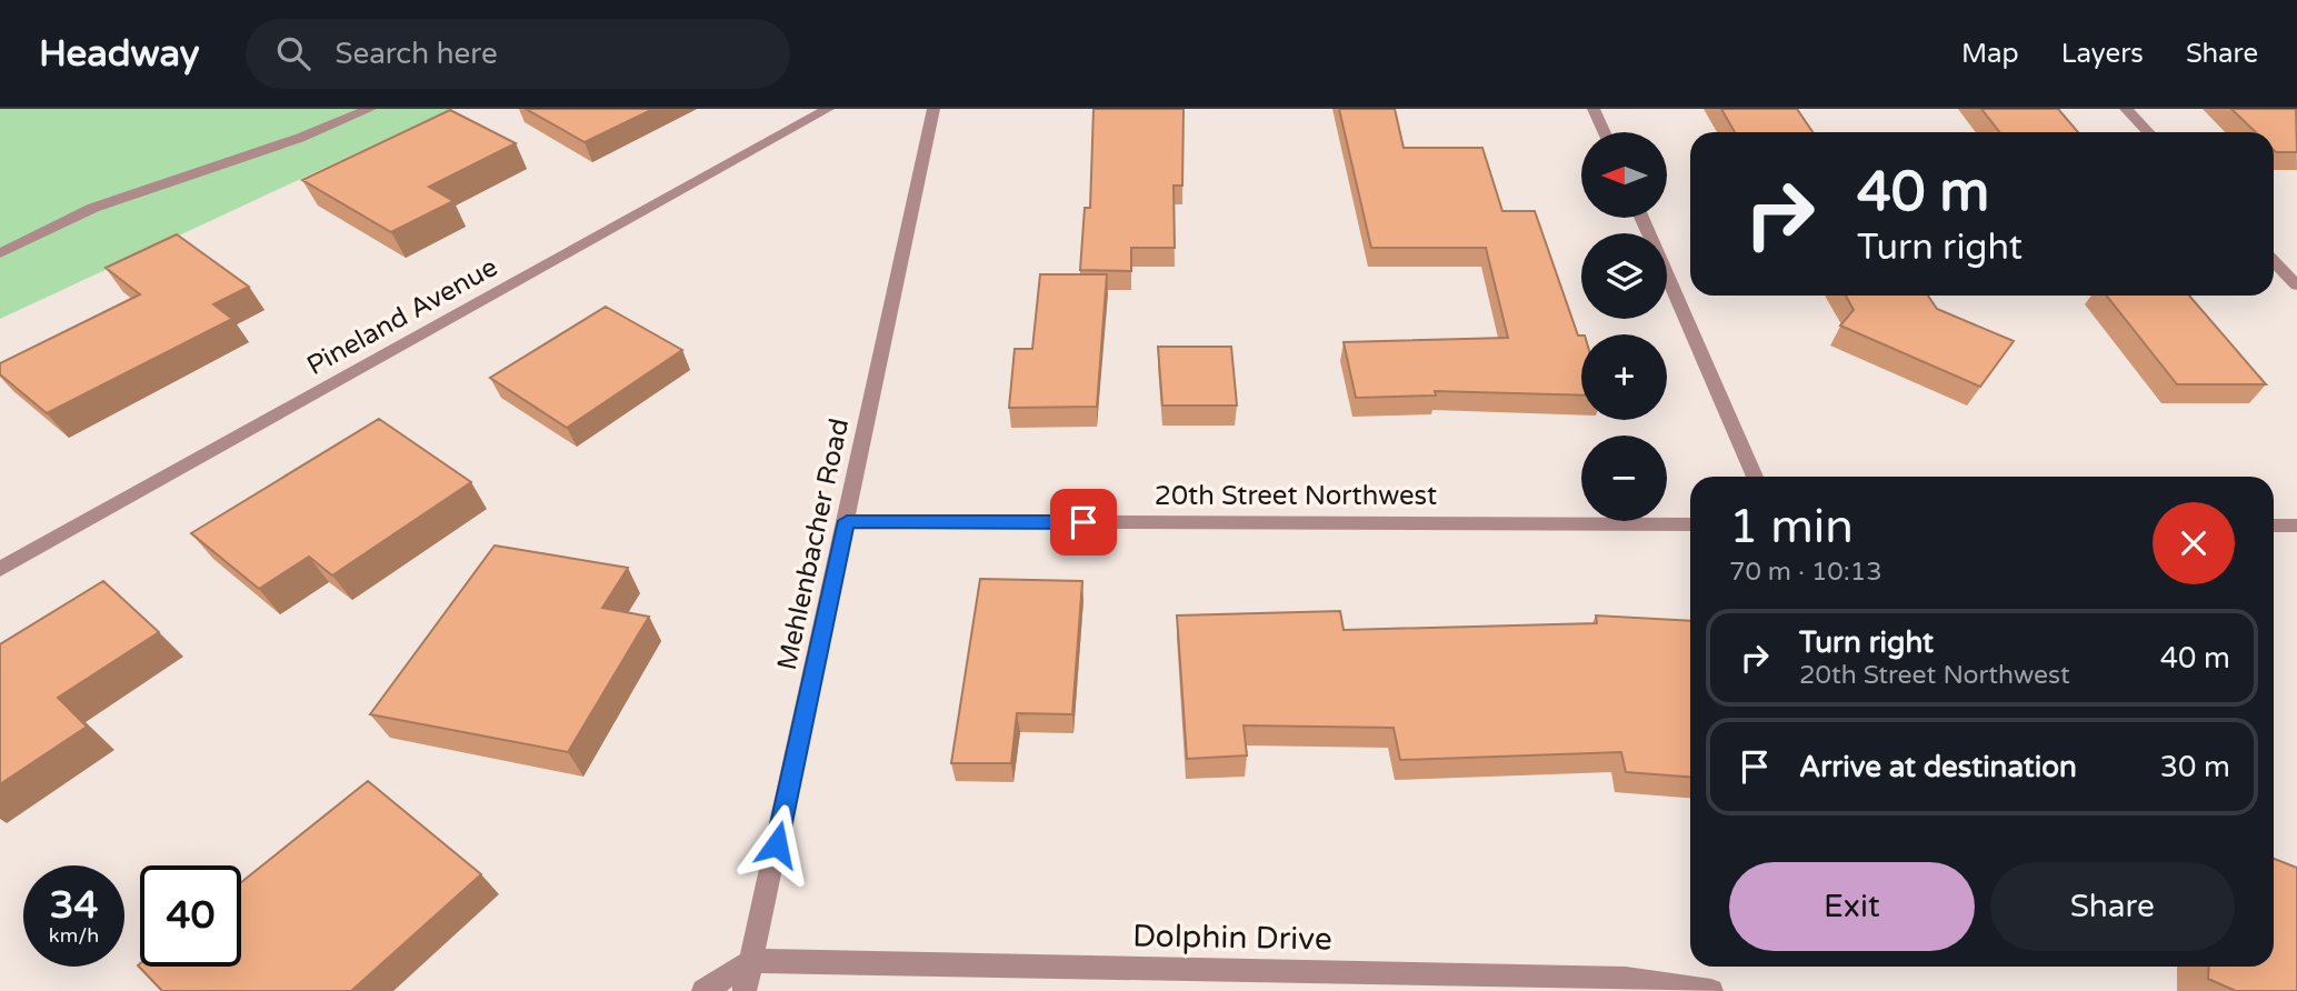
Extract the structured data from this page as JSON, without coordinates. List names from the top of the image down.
{
  "streets": {
    "street": [
      "Pineland Avenue",
      "20th Street Northwest",
      "Mehlenbacher Road",
      "Dolphin Drive"
    ]
  },
  "crossings": [
    ["20th Street Northwest", "Mehlenbacher Road"],
    ["Mehlenbacher Road", "Dolphin Drive"]
  ],
  "north": "left",
  "page": {
    "header": "Headway",
    "search": "Search here",
    "nav": ["Map", "Layers", "Share"],
    "map_buttons": ["+", "−"],
    "turn": ["40 m", "Turn right"],
    "heading": ["1 min", "70 m · 10:13"],
    "list": [
      {
        "name": "Turn right",
        "note": "20th Street Northwest",
        "value": "40 m"
      },
      {
        "name": "Arrive at destination",
        "value": "30 m"
      }
    ],
    "buttons": ["Exit", "Share"],
    "speed": "34 km/h",
    "limit": "40"
  }
}
